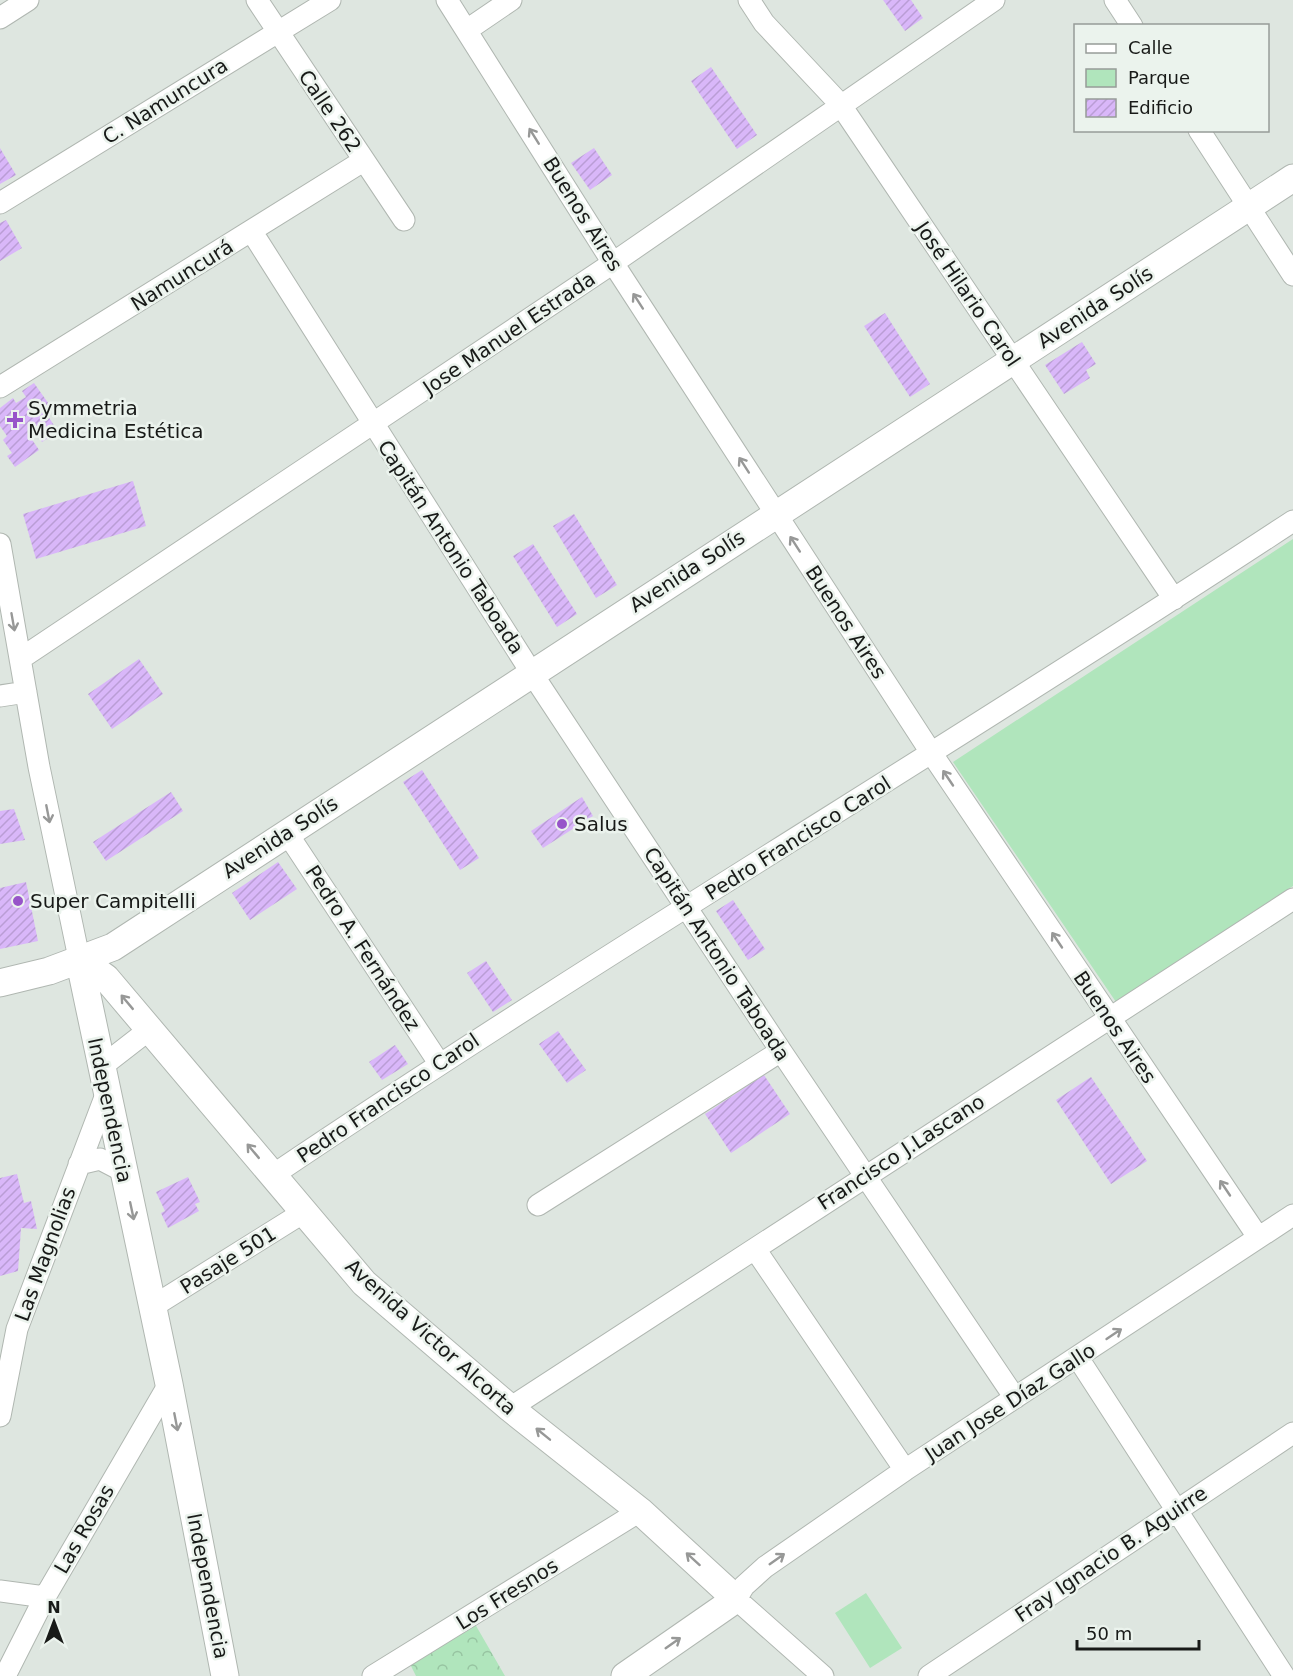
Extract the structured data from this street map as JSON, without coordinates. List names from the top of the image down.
{
  "streets": {
    "main road": ["Avenida Solís", "Independencia", "Avenida Victor Alcorta"],
    "street": [
      "C. Namuncura",
      "Calle 262",
      "Buenos Aires",
      "Namuncurá",
      "José Hilario Carol",
      "Jose Manuel Estrada",
      "Capitán Antonio Taboada",
      "Pedro Francisco Carol",
      "Pedro A. Fernández",
      "Francisco J.Lascano",
      "Las Magnolias",
      "Pasaje 501",
      "Juan Jose Díaz Gallo",
      "Las Rosas",
      "Fray Ignacio B. Aguirre",
      "Los Fresnos"
    ]
  },
  "crossings": [
    ["C. Namuncura", "Calle 262"],
    ["Calle 262", "Namuncurá"],
    ["Buenos Aires", "Avenida Solís"],
    ["Buenos Aires", "Jose Manuel Estrada"],
    ["Buenos Aires", "Pedro Francisco Carol"],
    ["Buenos Aires", "Francisco J.Lascano"],
    ["Buenos Aires", "Juan Jose Díaz Gallo"],
    ["Namuncurá", "Capitán Antonio Taboada"],
    ["José Hilario Carol", "Avenida Solís"],
    ["José Hilario Carol", "Jose Manuel Estrada"],
    ["José Hilario Carol", "Pedro Francisco Carol"],
    ["Avenida Solís", "Capitán Antonio Taboada"],
    ["Avenida Solís", "Pedro A. Fernández"],
    ["Avenida Solís", "Independencia"],
    ["Avenida Solís", "Avenida Victor Alcorta"],
    ["Jose Manuel Estrada", "Capitán Antonio Taboada"],
    ["Jose Manuel Estrada", "Independencia"],
    ["Capitán Antonio Taboada", "Pedro Francisco Carol"],
    ["Capitán Antonio Taboada", "Francisco J.Lascano"],
    ["Capitán Antonio Taboada", "Juan Jose Díaz Gallo"],
    ["Pedro Francisco Carol", "Pedro A. Fernández"],
    ["Pedro Francisco Carol", "Avenida Victor Alcorta"],
    ["Independencia", "Las Magnolias"],
    ["Independencia", "Pasaje 501"],
    ["Independencia", "Avenida Victor Alcorta"],
    ["Independencia", "Las Rosas"],
    ["Francisco J.Lascano", "Avenida Victor Alcorta"],
    ["Pasaje 501", "Avenida Victor Alcorta"],
    ["Avenida Victor Alcorta", "Juan Jose Díaz Gallo"],
    ["Avenida Victor Alcorta", "Los Fresnos"]
  ],
  "one_way": [
    "Buenos Aires",
    "Independencia",
    "Avenida Victor Alcorta",
    "Juan Jose Díaz Gallo"
  ],
  "places": {
    "health": ["Symmetria Medicina Estética"],
    "other": ["Salus", "Super Campitelli"]
  },
  "legend": ["Calle", "Parque", "Edificio"],
  "scale_bar": "50 m",
  "north": "top"
}
